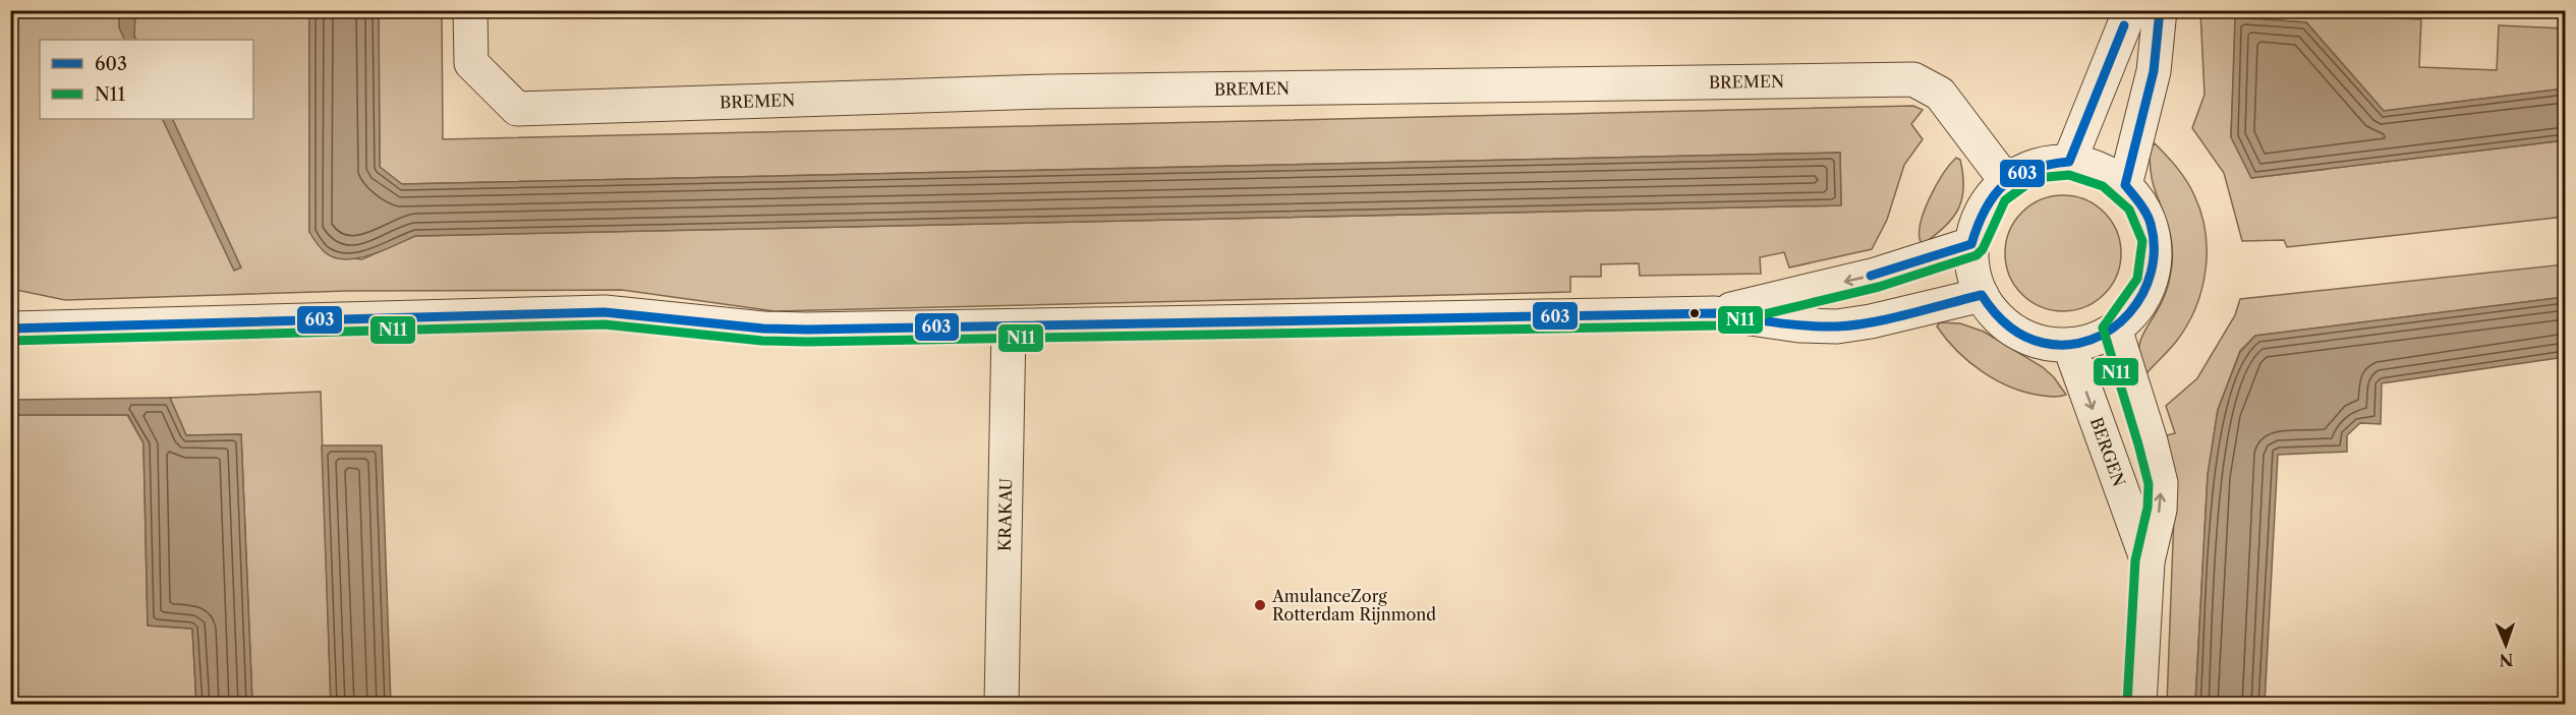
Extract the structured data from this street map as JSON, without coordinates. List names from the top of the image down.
{
  "streets": {
    "street": ["BREMEN", "BERGEN", "KRAKAU"]
  },
  "crossings": [
    ["BREMEN", "BERGEN"]
  ],
  "places": ["AmulanceZorg Rotterdam Rijnmond"],
  "lines": ["transit line 603", "transit line N11"],
  "legend": ["603", "N11"],
  "north": "bottom"
}
